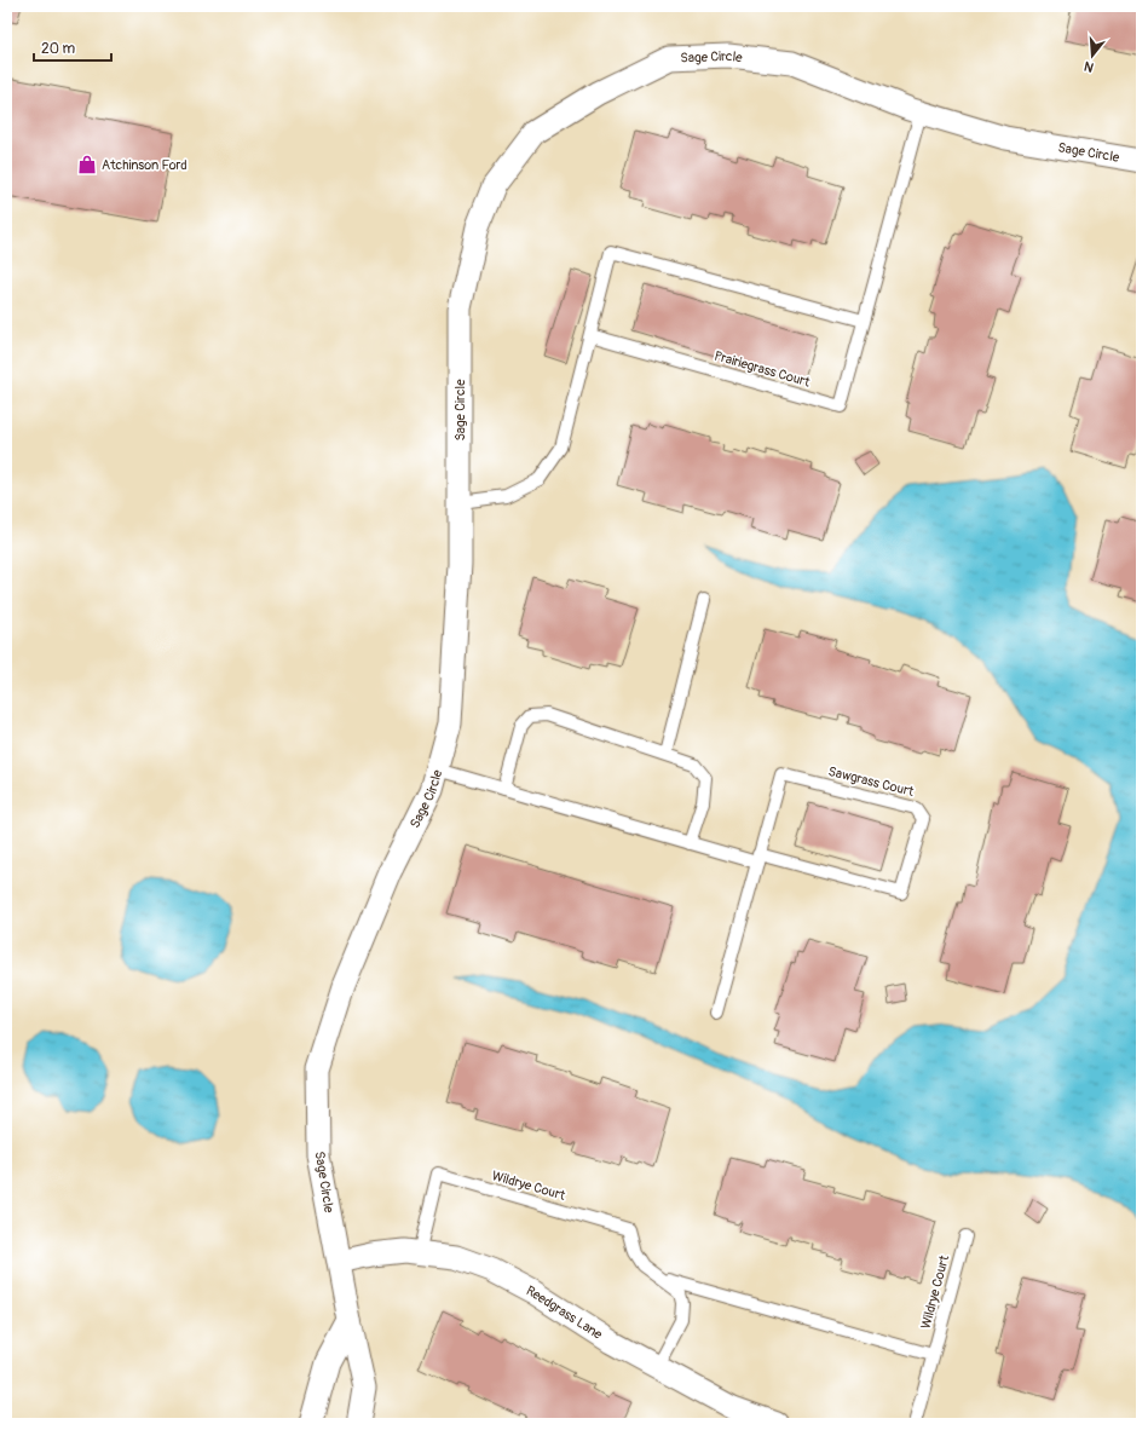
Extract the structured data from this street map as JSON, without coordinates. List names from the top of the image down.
{
  "streets": {
    "street": ["Sage Circle", "Reedgrass Lane"],
    "lane": ["Prairiegrass Court", "Sawgrass Court", "Wildrye Court"]
  },
  "crossings": [
    ["Sage Circle", "Prairiegrass Court"],
    ["Sage Circle", "Sawgrass Court"],
    ["Sage Circle", "Reedgrass Lane"],
    ["Wildrye Court", "Reedgrass Lane"]
  ],
  "places": {
    "shop": ["Atchinson Ford"]
  },
  "scale_bar": "20 m",
  "north": "bottom"
}
